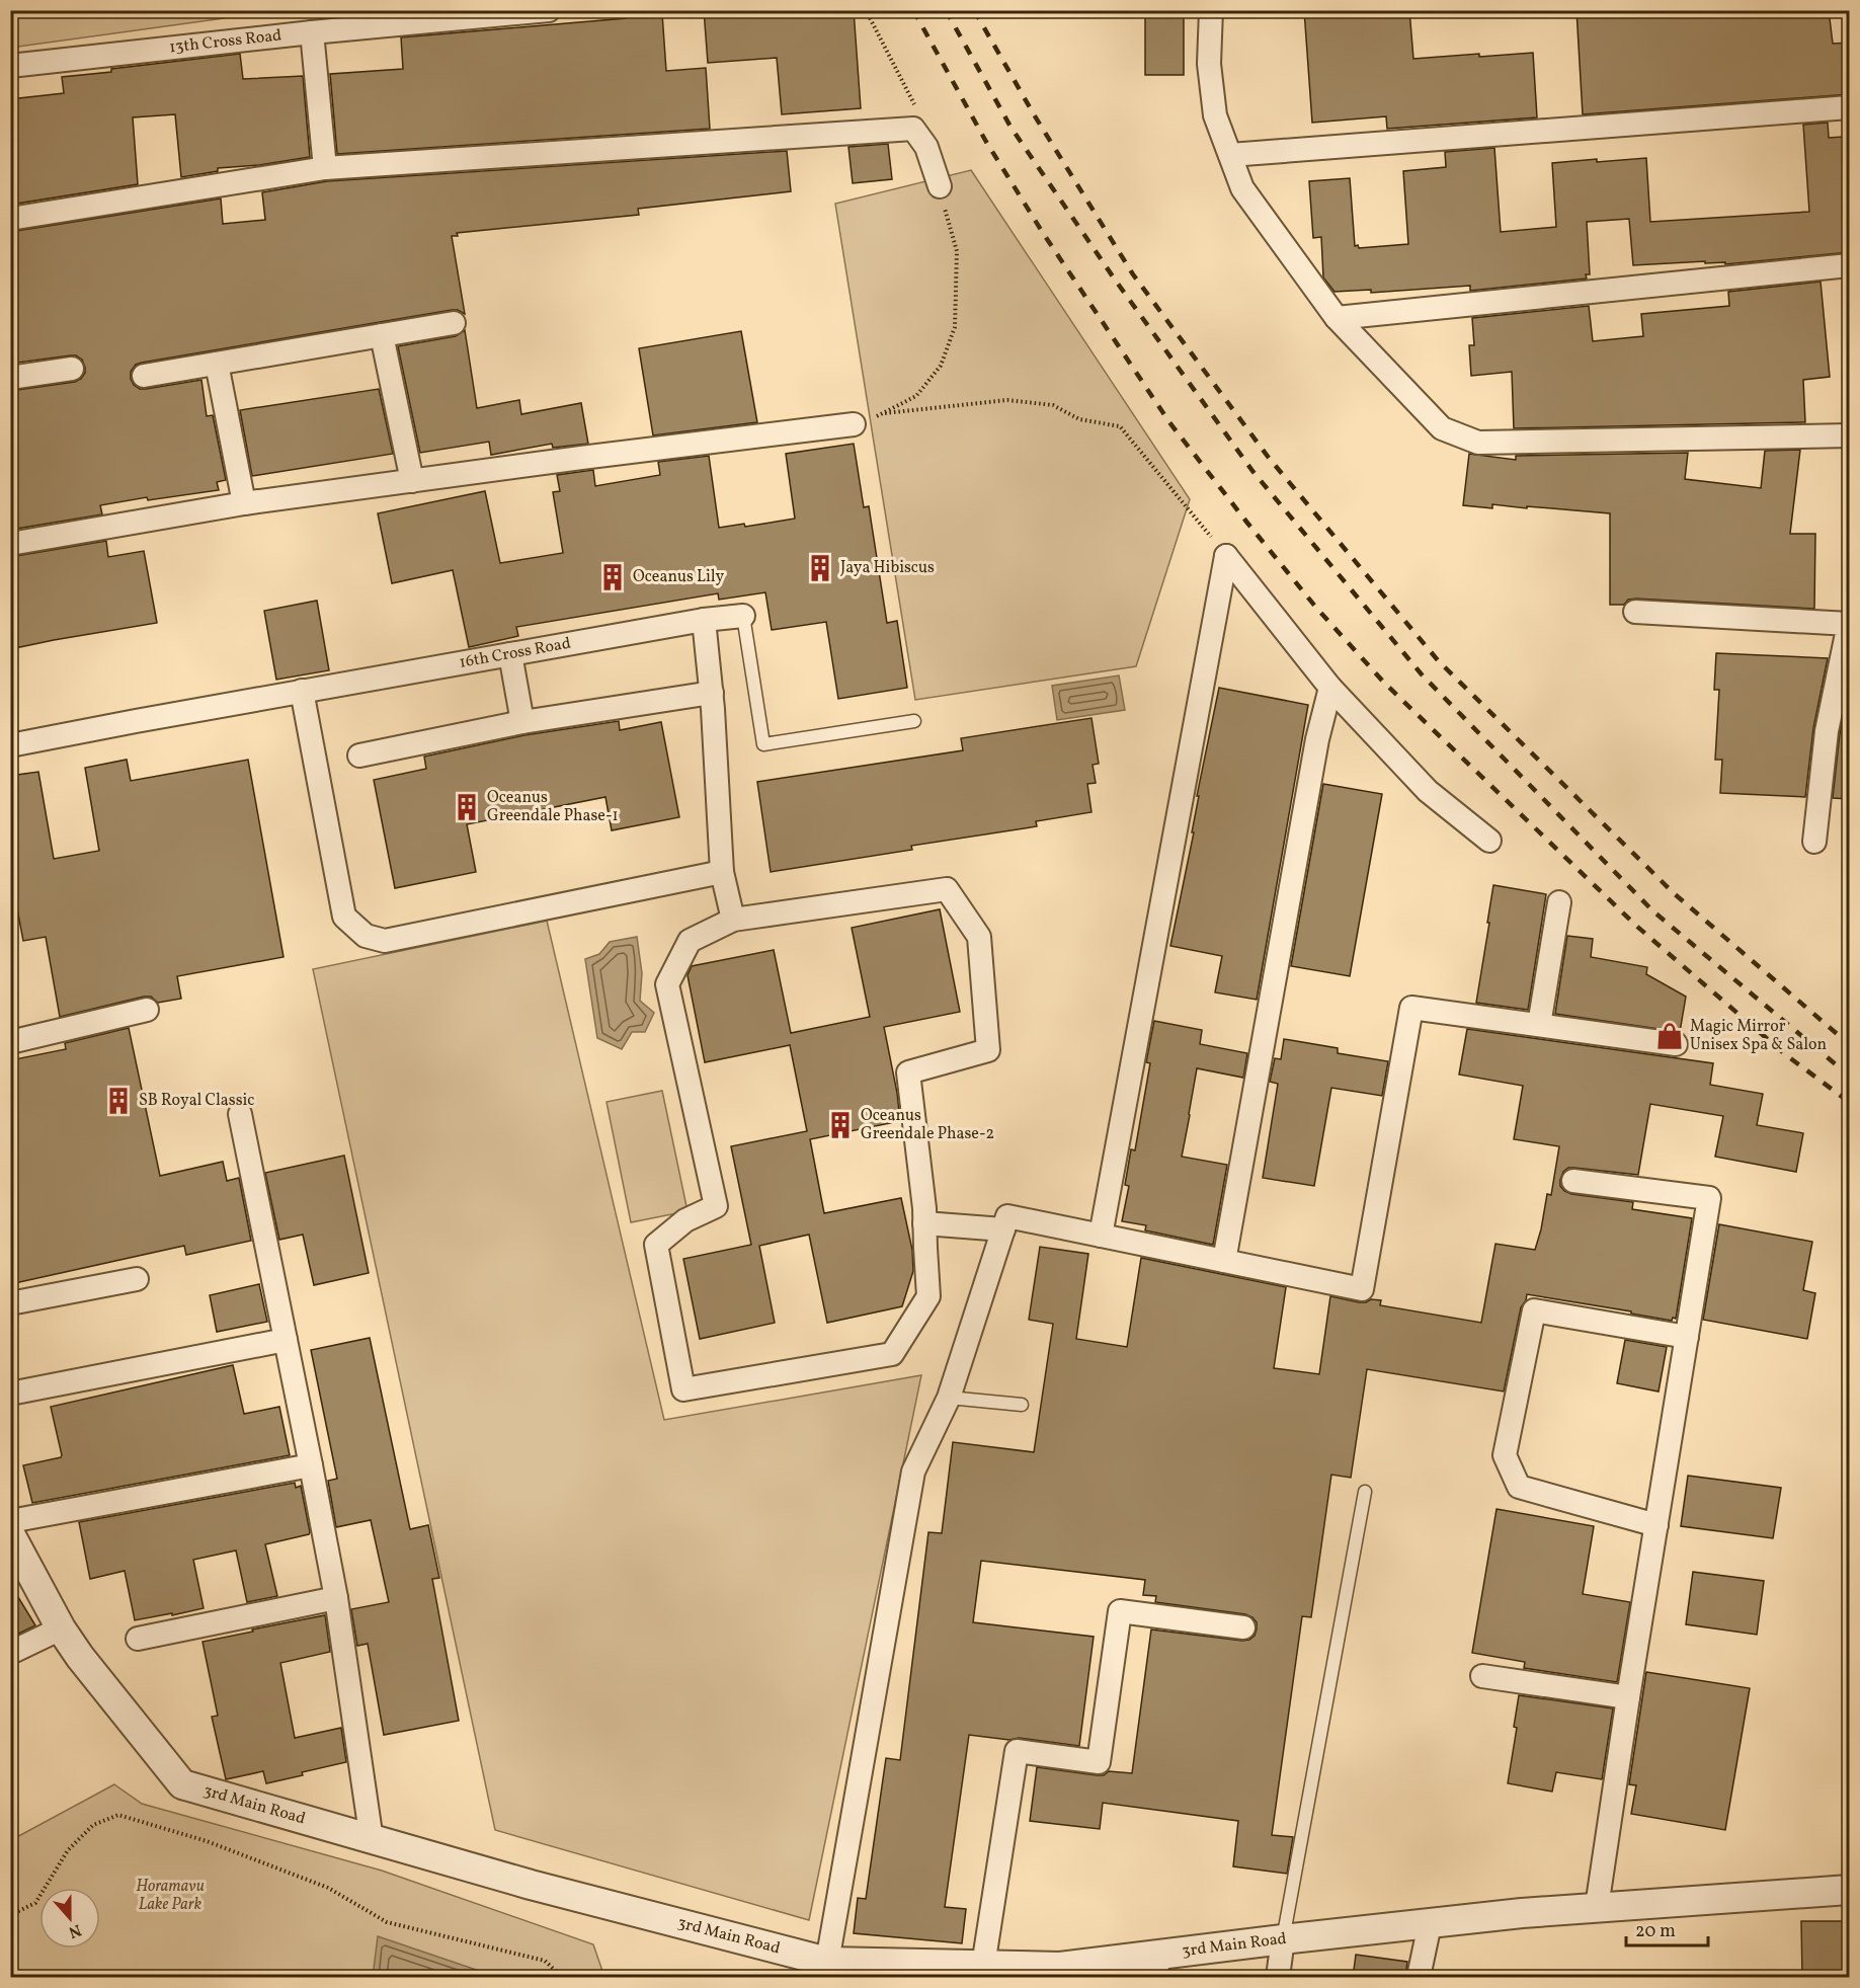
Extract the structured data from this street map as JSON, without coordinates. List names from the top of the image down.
{
  "streets": {
    "street": ["13th Cross Road", "16th Cross Road", "3rd Main Road"]
  },
  "parks": ["Horamavu Lake Park"],
  "places": {
    "building": [
      "Jaya Hibiscus",
      "Oceanus Lily",
      "Oceanus Greendale Phase-1",
      "SB Royal Classic",
      "Oceanus Greendale Phase-2"
    ],
    "shop": ["Magic Mirror Unisex Spa & Salon"]
  },
  "scale_bar": "20 m",
  "north": "bottom"
}
